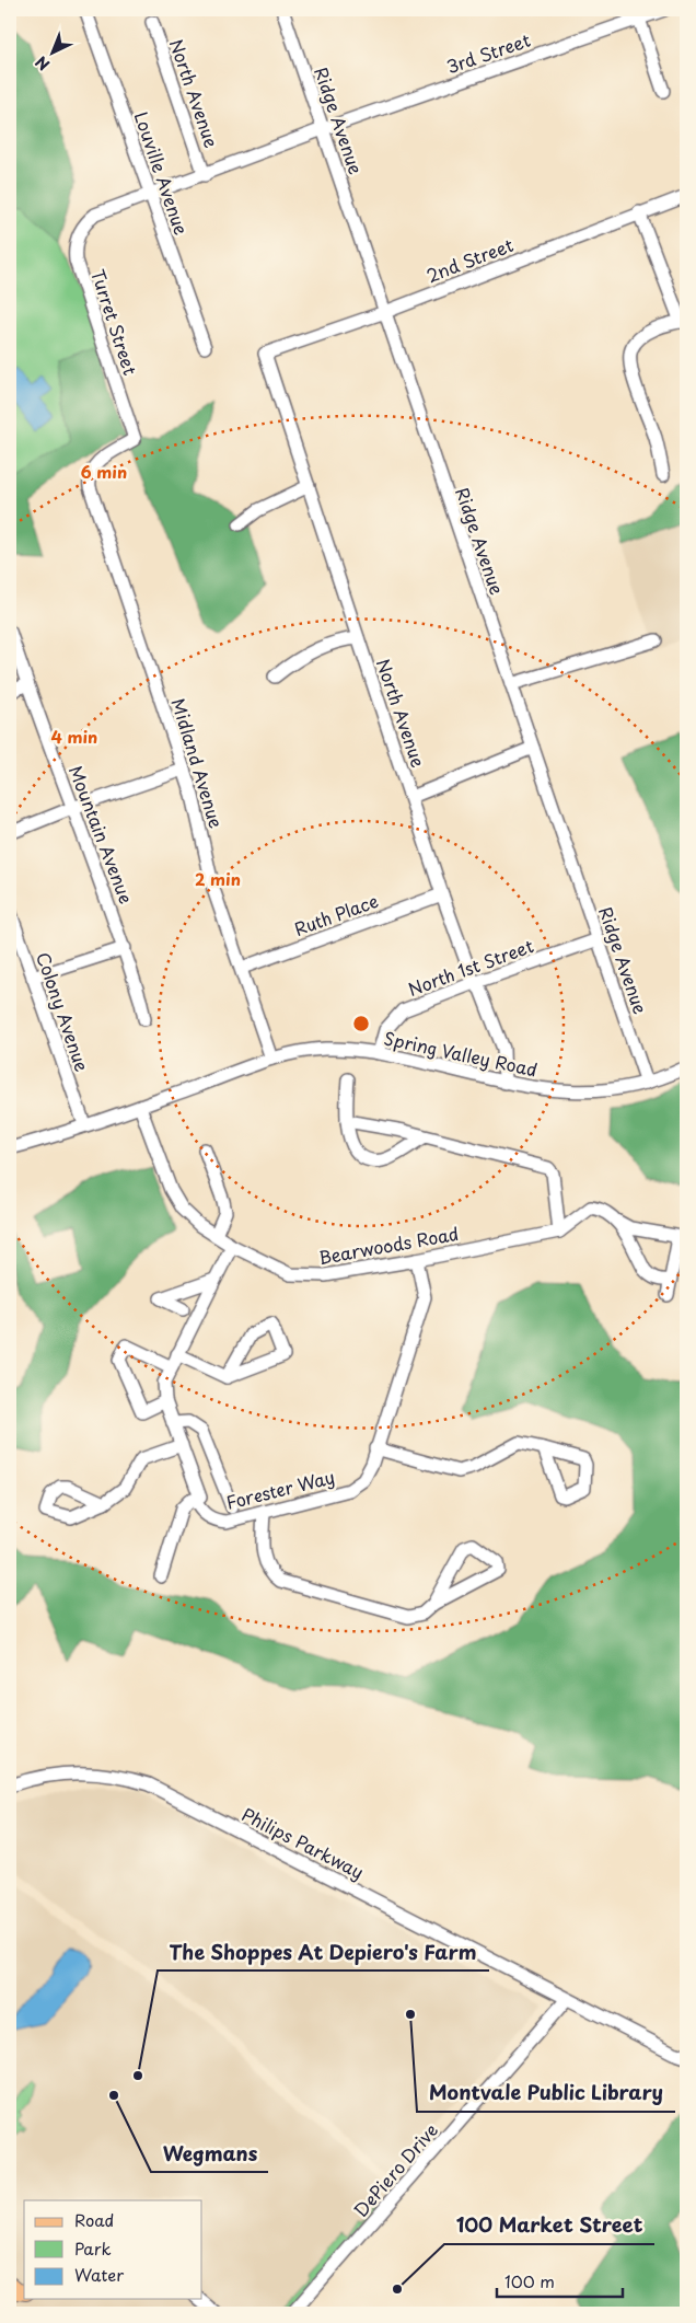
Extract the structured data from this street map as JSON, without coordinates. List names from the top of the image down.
{
  "streets": {
    "street": [
      "3rd Street",
      "North Avenue",
      "Ridge Avenue",
      "Louville Avenue",
      "2nd Street",
      "Turret Street",
      "Midland Avenue",
      "Mountain Avenue",
      "Ruth Place",
      "North 1st Street",
      "Colony Avenue",
      "Spring Valley Road",
      "Bearwoods Road",
      "Forester Way",
      "Philips Parkway",
      "DePiero Drive"
    ]
  },
  "crossings": [
    ["3rd Street", "North Avenue"],
    ["3rd Street", "Ridge Avenue"],
    ["3rd Street", "Louville Avenue"],
    ["3rd Street", "Turret Street"],
    ["North Avenue", "2nd Street"],
    ["North Avenue", "Ruth Place"],
    ["North Avenue", "North 1st Street"],
    ["North Avenue", "Spring Valley Road"],
    ["Ridge Avenue", "2nd Street"],
    ["Ridge Avenue", "North 1st Street"],
    ["Ridge Avenue", "Spring Valley Road"],
    ["Louville Avenue", "Turret Street"],
    ["Turret Street", "Midland Avenue"],
    ["Midland Avenue", "Ruth Place"],
    ["Midland Avenue", "Spring Valley Road"],
    ["North 1st Street", "Spring Valley Road"],
    ["Colony Avenue", "Spring Valley Road"],
    ["Spring Valley Road", "Bearwoods Road"],
    ["Bearwoods Road", "Forester Way"],
    ["Philips Parkway", "DePiero Drive"]
  ],
  "places": [
    "Montvale Public Library",
    "The Shoppes At Depiero's Farm",
    "Wegmans",
    "100 Market Street"
  ],
  "legend": ["Road", "Park", "Water"],
  "scale_bar": "100 m",
  "north": "bottom left",
  "rings": ["6 min", "4 min", "2 min"]
}
